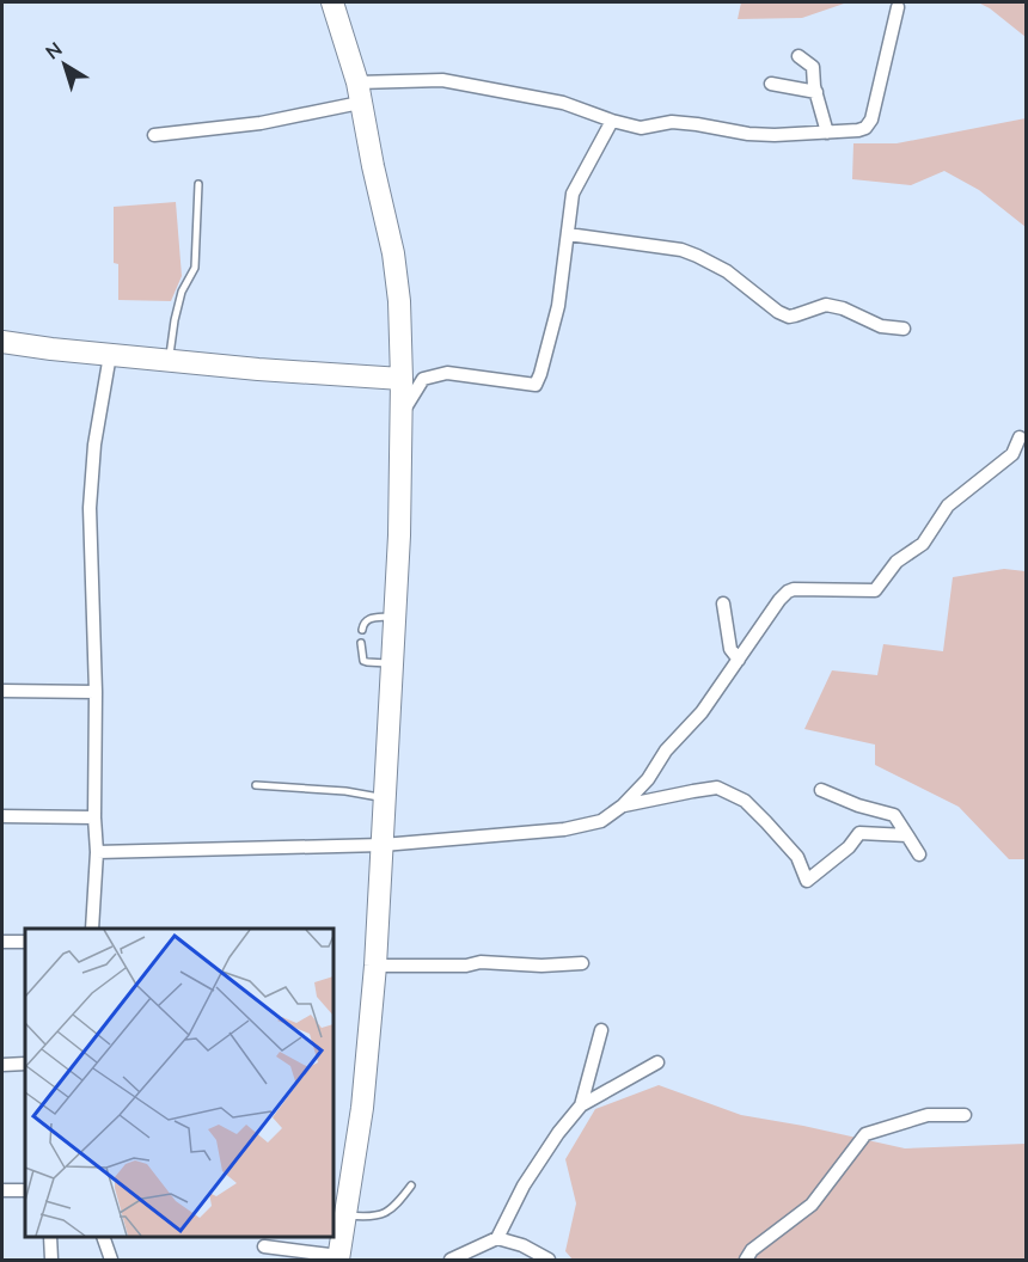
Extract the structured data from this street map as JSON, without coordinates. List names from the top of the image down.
{
  "north": "top left"
}
